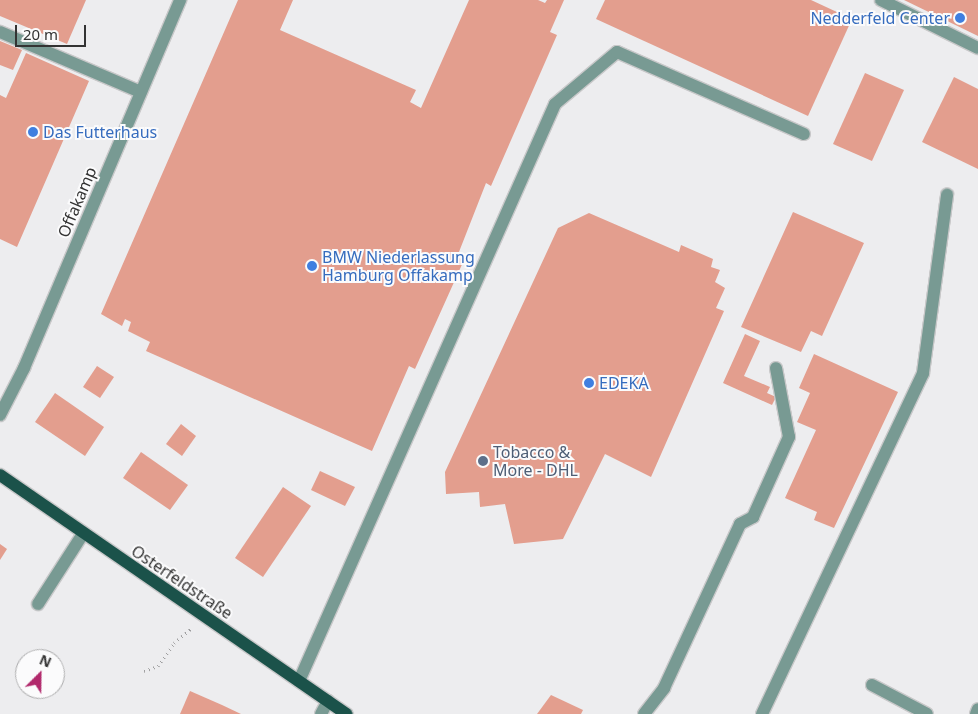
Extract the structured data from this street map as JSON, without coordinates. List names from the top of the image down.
{
  "streets": {
    "main road": ["Osterfeldstraße"],
    "street": ["Offakamp"]
  },
  "places": [
    "Nedderfeld Center",
    "Das Futterhaus",
    "BMW Niederlassung Hamburg Offakamp",
    "EDEKA",
    "Tobacco & More - DHL"
  ],
  "scale_bar": "20 m",
  "north": "top right"
}
